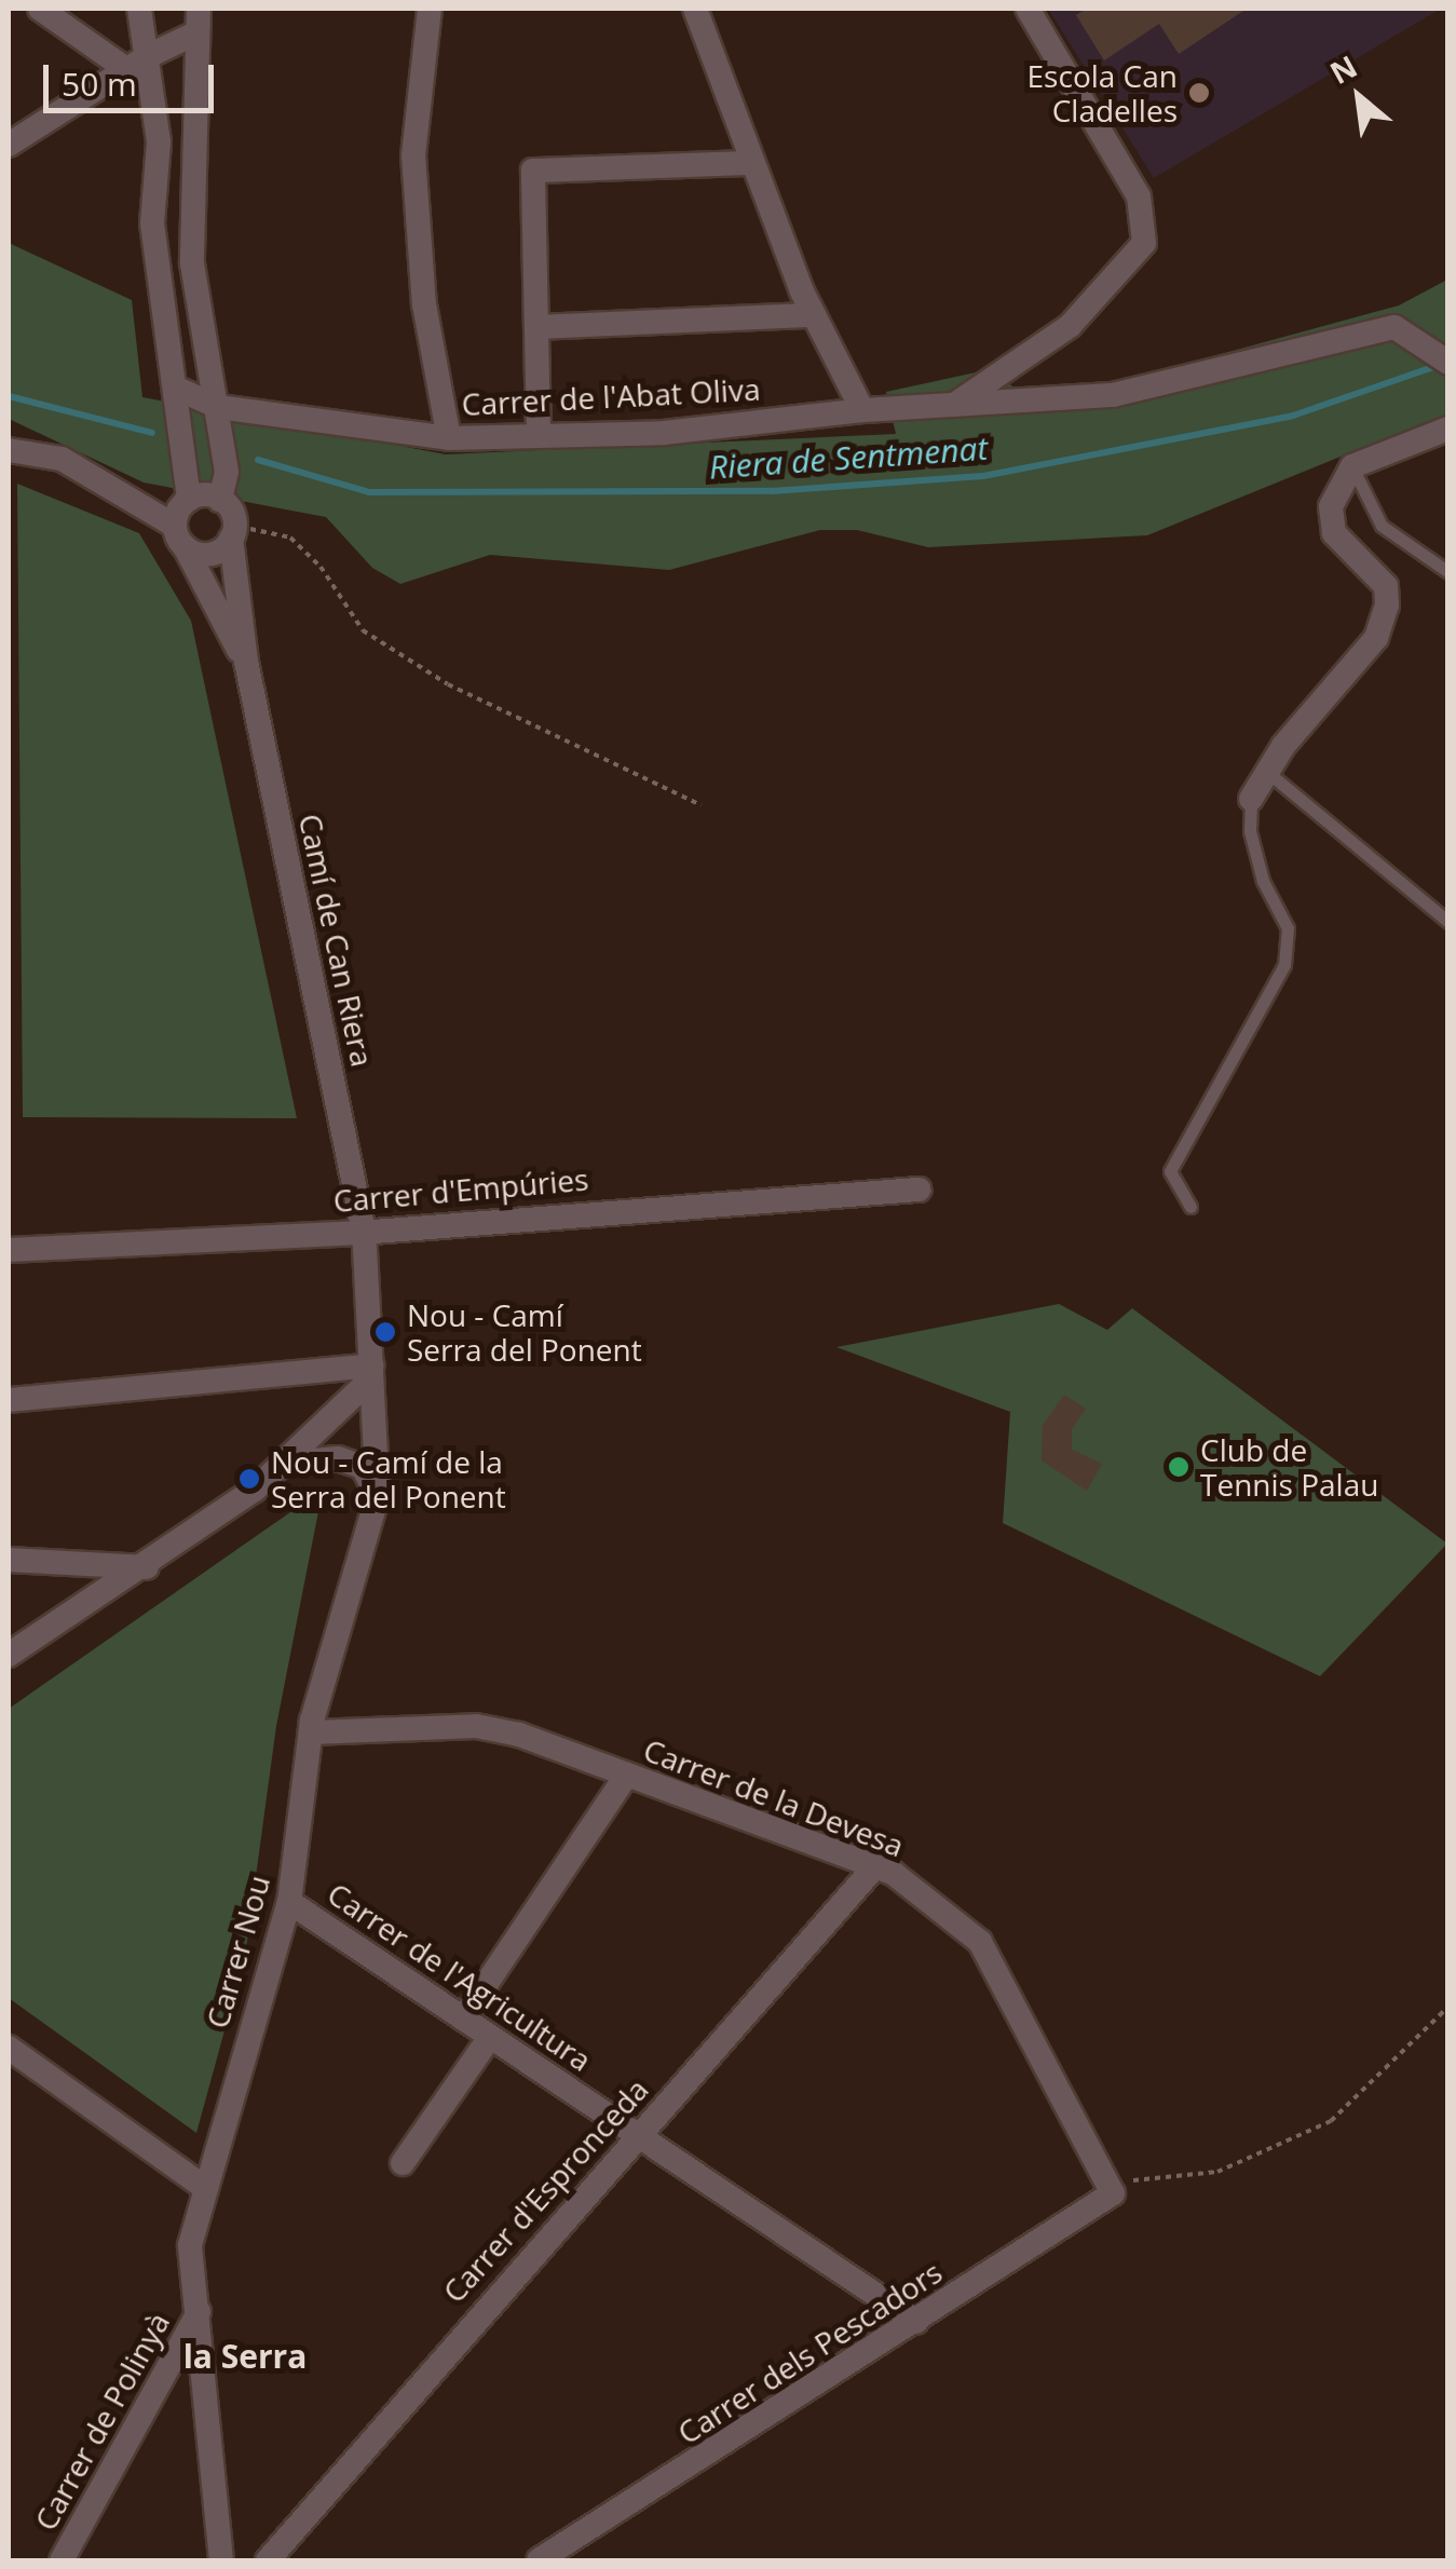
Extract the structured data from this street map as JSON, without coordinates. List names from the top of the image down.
{
  "streets": {
    "street": [
      "Carrer de l'Abat Oliva",
      "Camí de Can Riera",
      "Carrer d'Empúries",
      "Carrer de la Devesa",
      "Carrer Nou",
      "Carrer de l'Agricultura",
      "Carrer d'Espronceda",
      "Carrer dels Pescadors",
      "Carrer de Polinyà"
    ]
  },
  "crossings": [
    ["Camí de Can Riera", "Carrer d'Empúries"],
    ["Camí de Can Riera", "Carrer Nou"],
    ["Carrer d'Empúries", "Carrer Nou"],
    ["Carrer de la Devesa", "Carrer Nou"],
    ["Carrer de la Devesa", "Carrer d'Espronceda"],
    ["Carrer de la Devesa", "Carrer dels Pescadors"],
    ["Carrer Nou", "Carrer de l'Agricultura"],
    ["Carrer Nou", "Carrer de Polinyà"],
    ["Carrer de l'Agricultura", "Carrer d'Espronceda"],
    ["Carrer de l'Agricultura", "Carrer dels Pescadors"]
  ],
  "districts": ["la Serra"],
  "water": ["Riera de Sentmenat"],
  "places": [
    "Escola Can Cladelles",
    "Nou - Camí Serra del Ponent",
    "Club de Tennis Palau",
    "Nou - Camí de la Serra del Ponent"
  ],
  "scale_bar": "50 m",
  "north": "top left"
}
